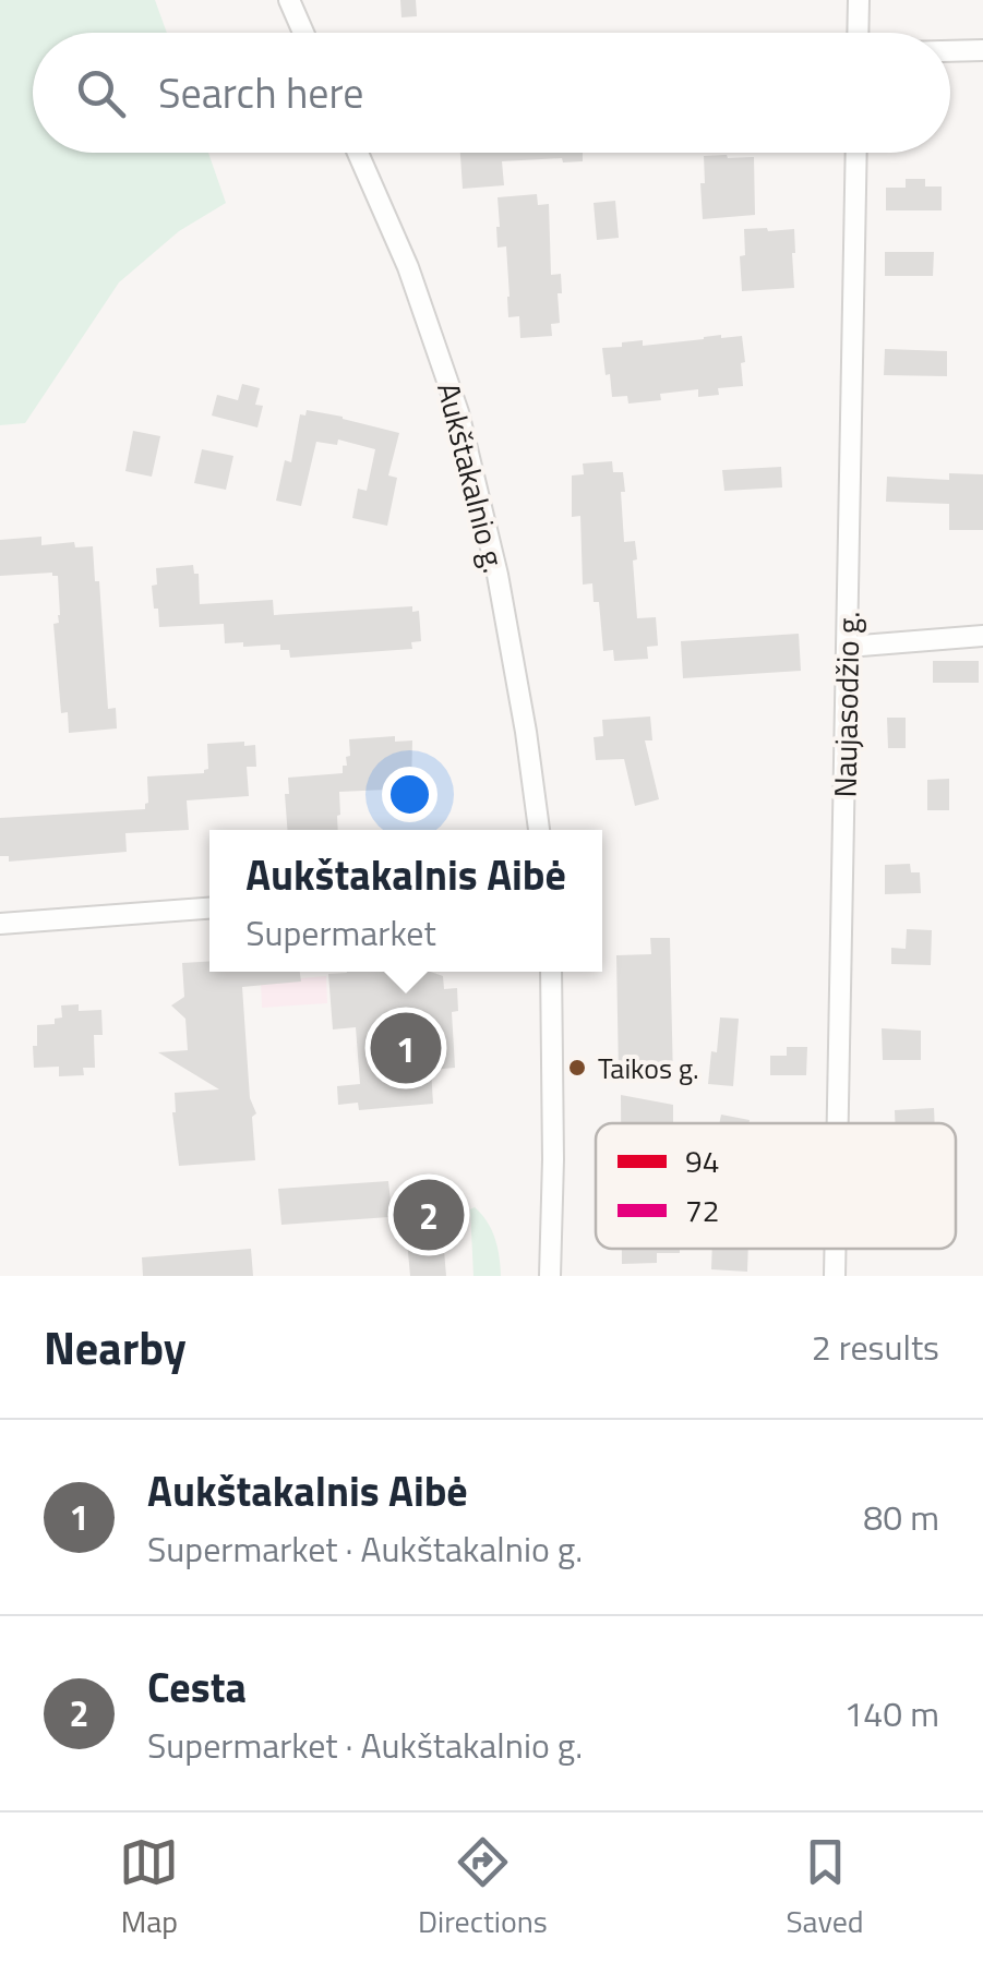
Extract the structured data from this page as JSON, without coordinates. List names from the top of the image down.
{
  "streets": {
    "street": ["Aukštakalnio g.", "Naujasodžio g."]
  },
  "places": ["Taikos g."],
  "legend": ["94", "72"],
  "page": {
    "search": "Search here",
    "popup": ["Aukštakalnis Aibė", "Supermarket"],
    "pins": ["1", "2"],
    "heading": ["Nearby", "2 results"],
    "list": [
      {
        "mark": "1",
        "name": "Aukštakalnis Aibė",
        "note": "Supermarket · Aukštakalnio g.",
        "value": "80 m"
      },
      {
        "mark": "2",
        "name": "Cesta",
        "note": "Supermarket · Aukštakalnio g.",
        "value": "140 m"
      }
    ],
    "nav": ["Map", "Directions", "Saved"]
  }
}
